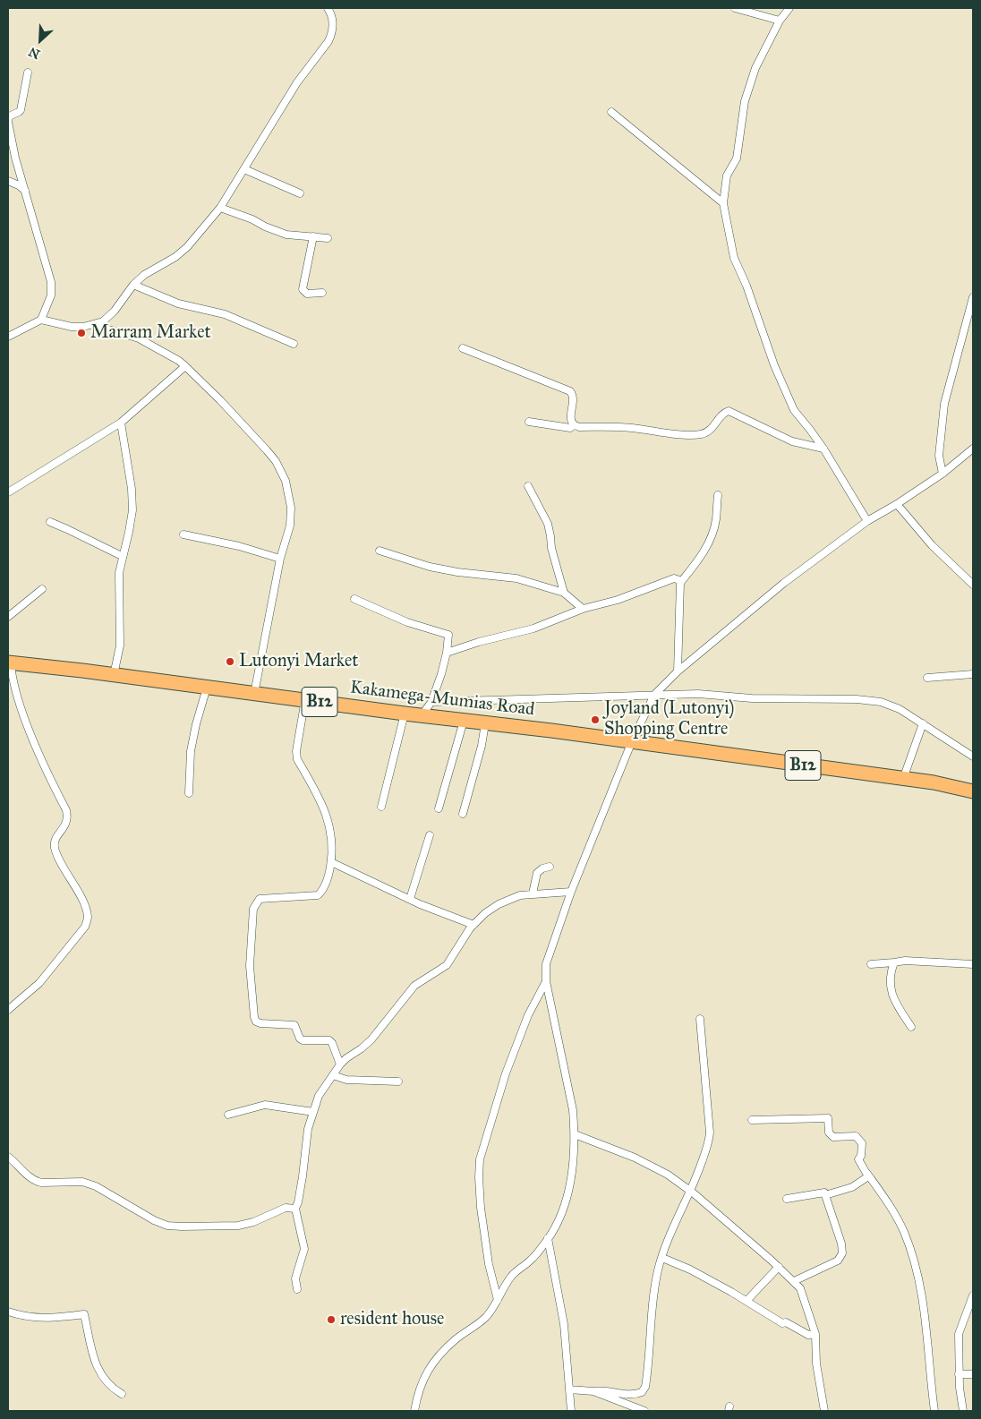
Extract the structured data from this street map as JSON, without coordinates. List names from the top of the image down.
{
  "streets": {
    "highway": ["Kakamega-Mumias Road", "B12"]
  },
  "crossings": [
    ["Kakamega-Mumias Road", "B12"]
  ],
  "places": [
    "Marram Market",
    "Lutonyi Market",
    "Joyland (Lutonyi) Shopping Centre",
    "resident house"
  ],
  "north": "bottom left"
}
